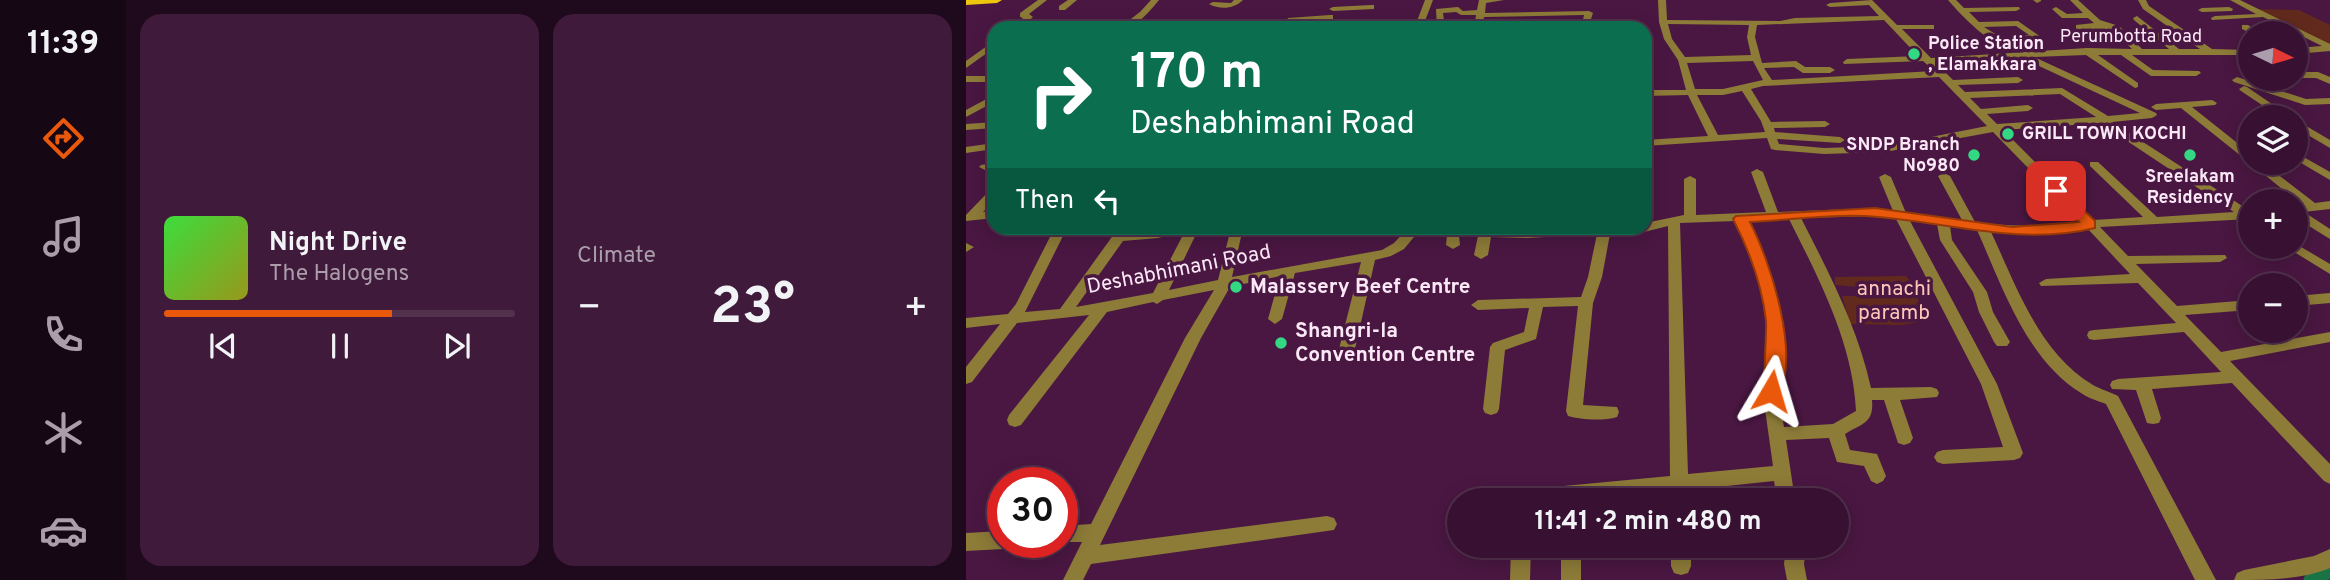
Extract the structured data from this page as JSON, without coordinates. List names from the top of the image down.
{
  "streets": {
    "street": ["Perumbotta Road", "Deshabhimani Road"]
  },
  "parks": ["annachi paramb"],
  "places": [
    "Police Station , Elamakkara",
    "GRILL TOWN KOCHI",
    "SNDP Branch No980",
    "Sreelakam Residency",
    "Malassery Beef Centre",
    "Shangri-la Convention Centre"
  ],
  "north": "right",
  "page": {
    "tabs": "11:39",
    "tile": "Climate",
    "map_buttons": ["+", "−"],
    "turn": ["170 m", "Deshabhimani Road"],
    "then": "Then",
    "song": ["Night Drive", "The Halogens"],
    "heat": ["−", "23°", "+"],
    "limit": "30",
    "trip": "11:41 · 2 min · 480 m"
  }
}
